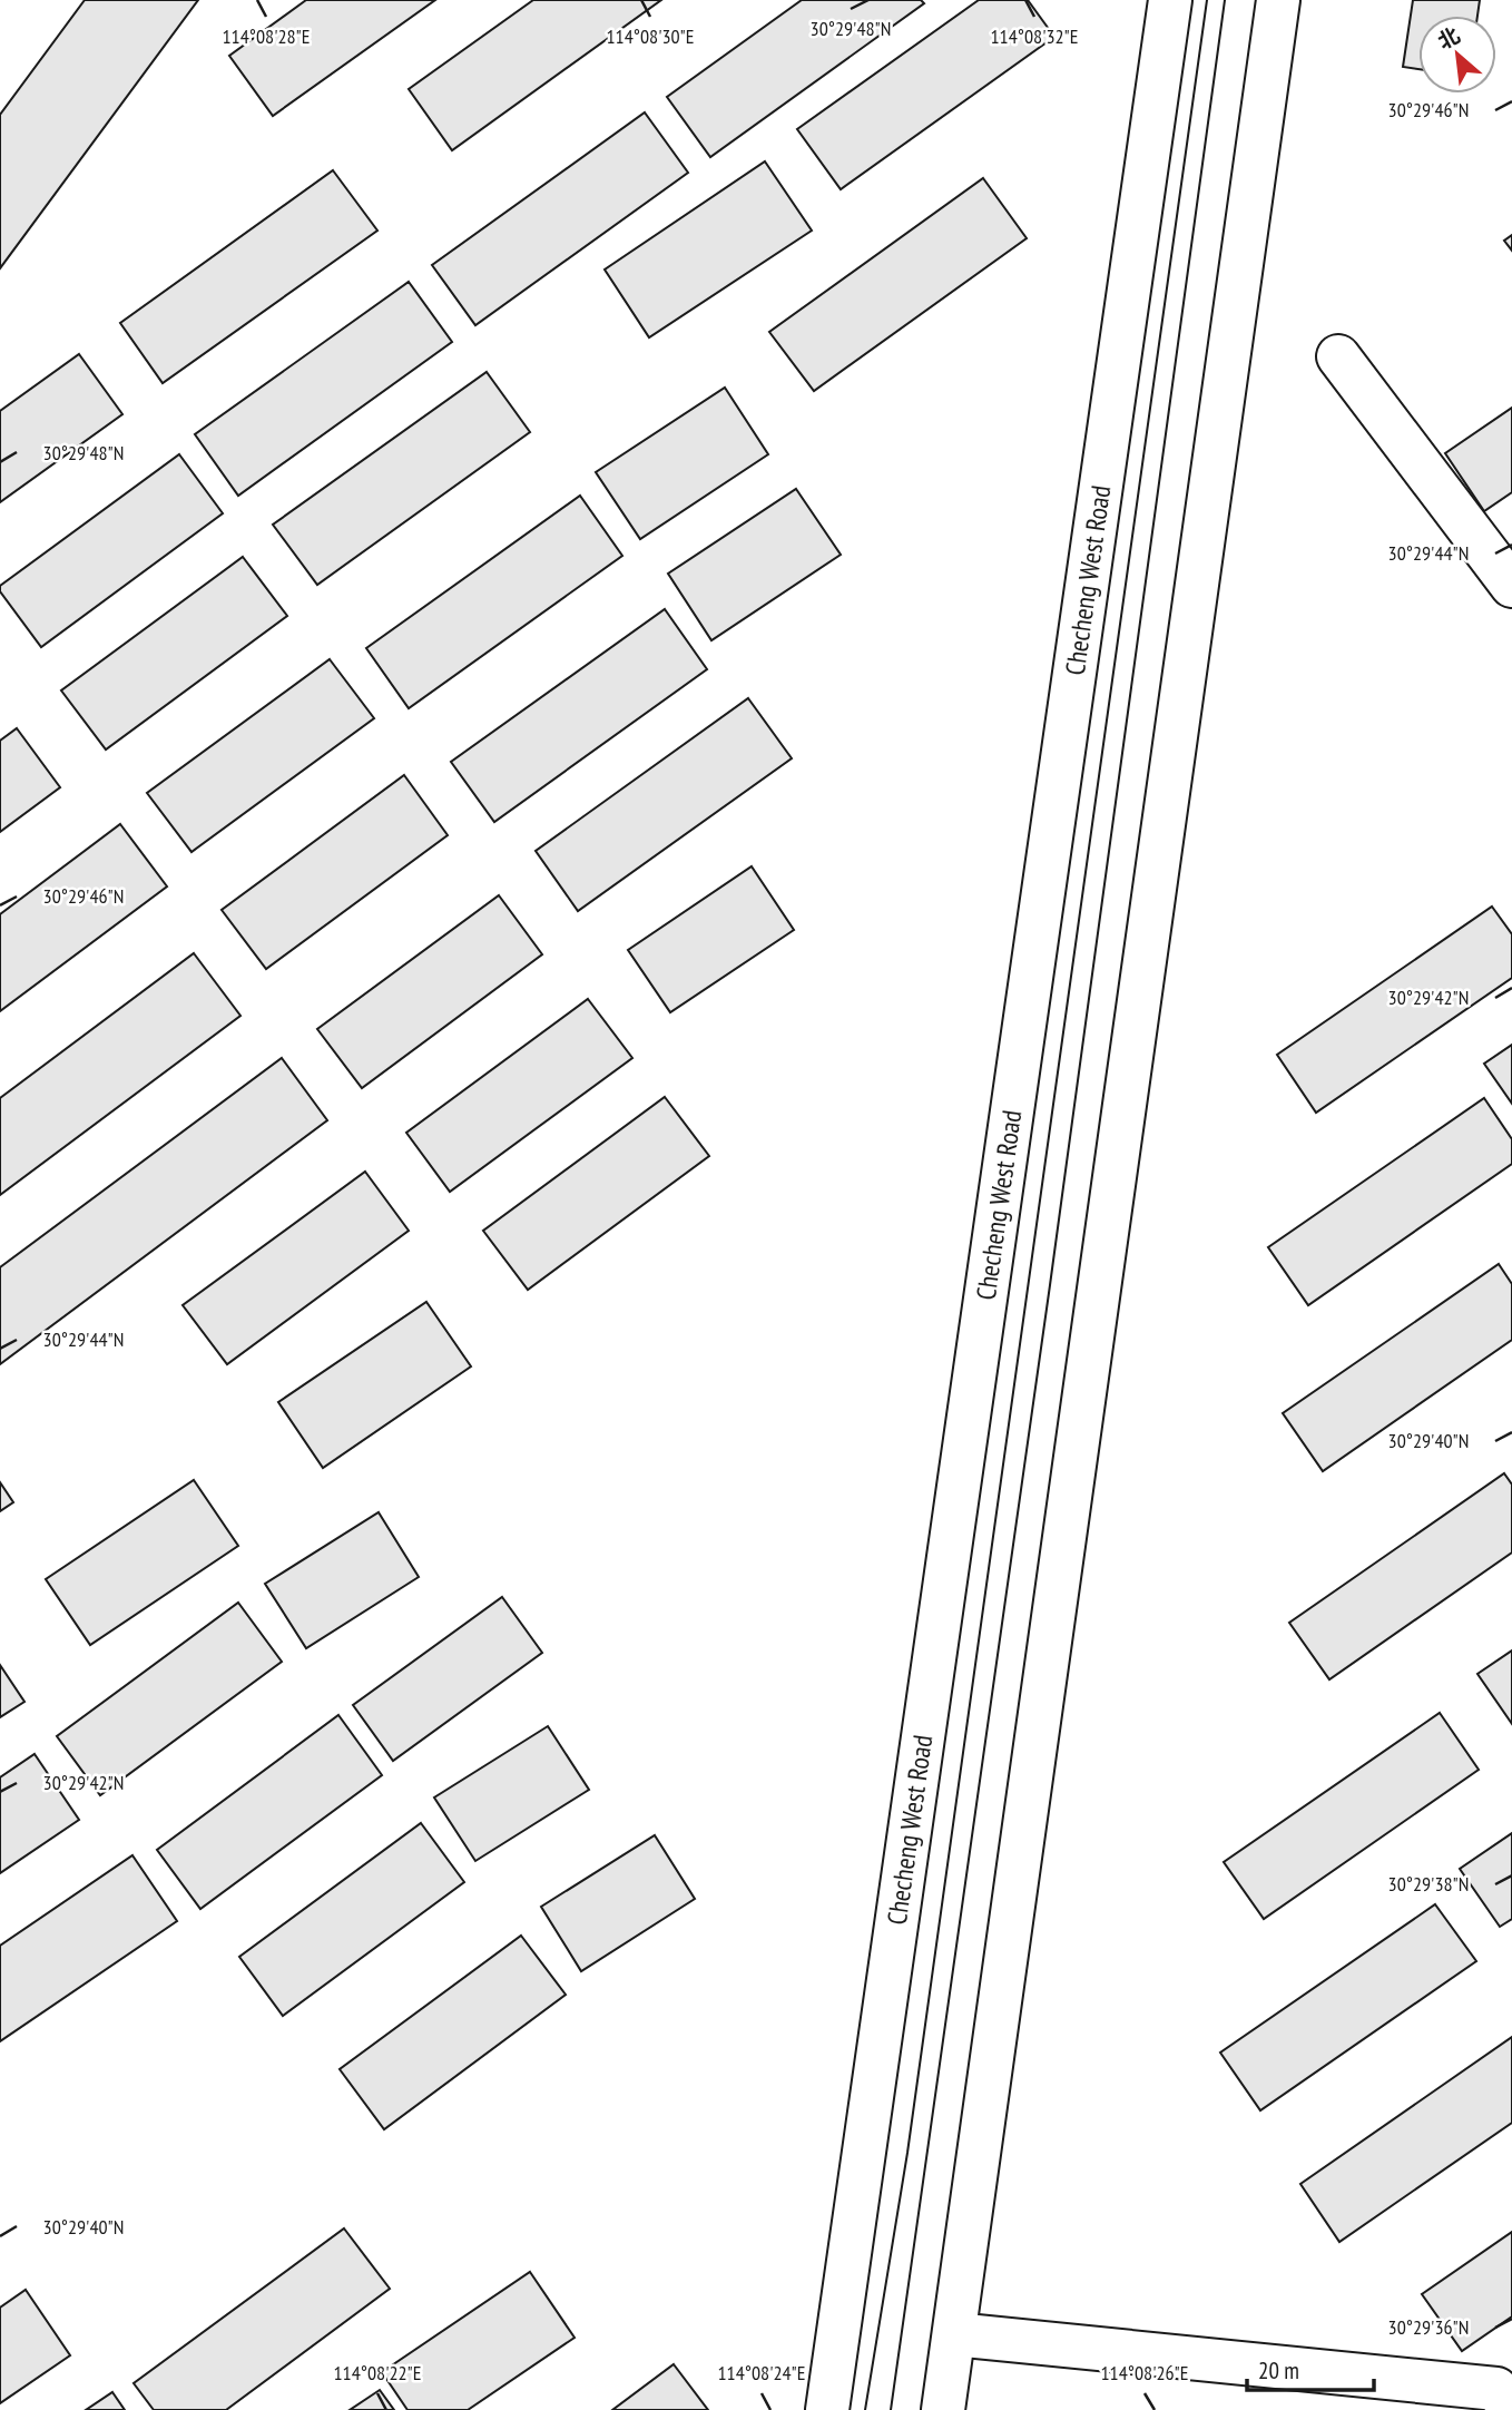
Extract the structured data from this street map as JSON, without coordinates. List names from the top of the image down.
{
  "streets": {
    "main road": ["Checheng West Road"]
  },
  "scale_bar": "20 m",
  "north": "top left",
  "coordinates": [
    "30°29'48\"N",
    "114°08'28\"E",
    "114°08'30\"E",
    "114°08'32\"E",
    "30°29'46\"N",
    "30°29'44\"N",
    "30°29'42\"N",
    "30°29'40\"N",
    "30°29'38\"N",
    "30°29'36\"N",
    "114°08'22\"E",
    "114°08'24\"E",
    "114°08'26\"E"
  ]
}
